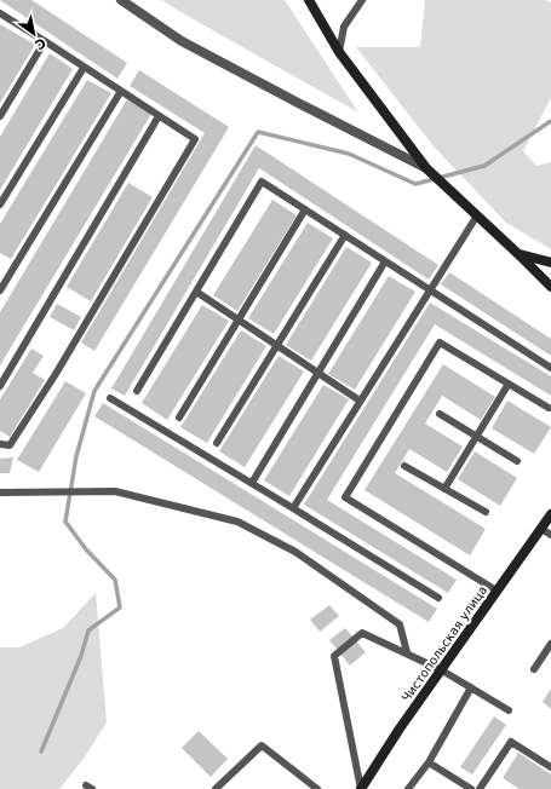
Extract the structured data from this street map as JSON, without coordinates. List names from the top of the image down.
{
  "streets": {
    "main road": ["Чистопольская улица"]
  },
  "north": "bottom right"
}
